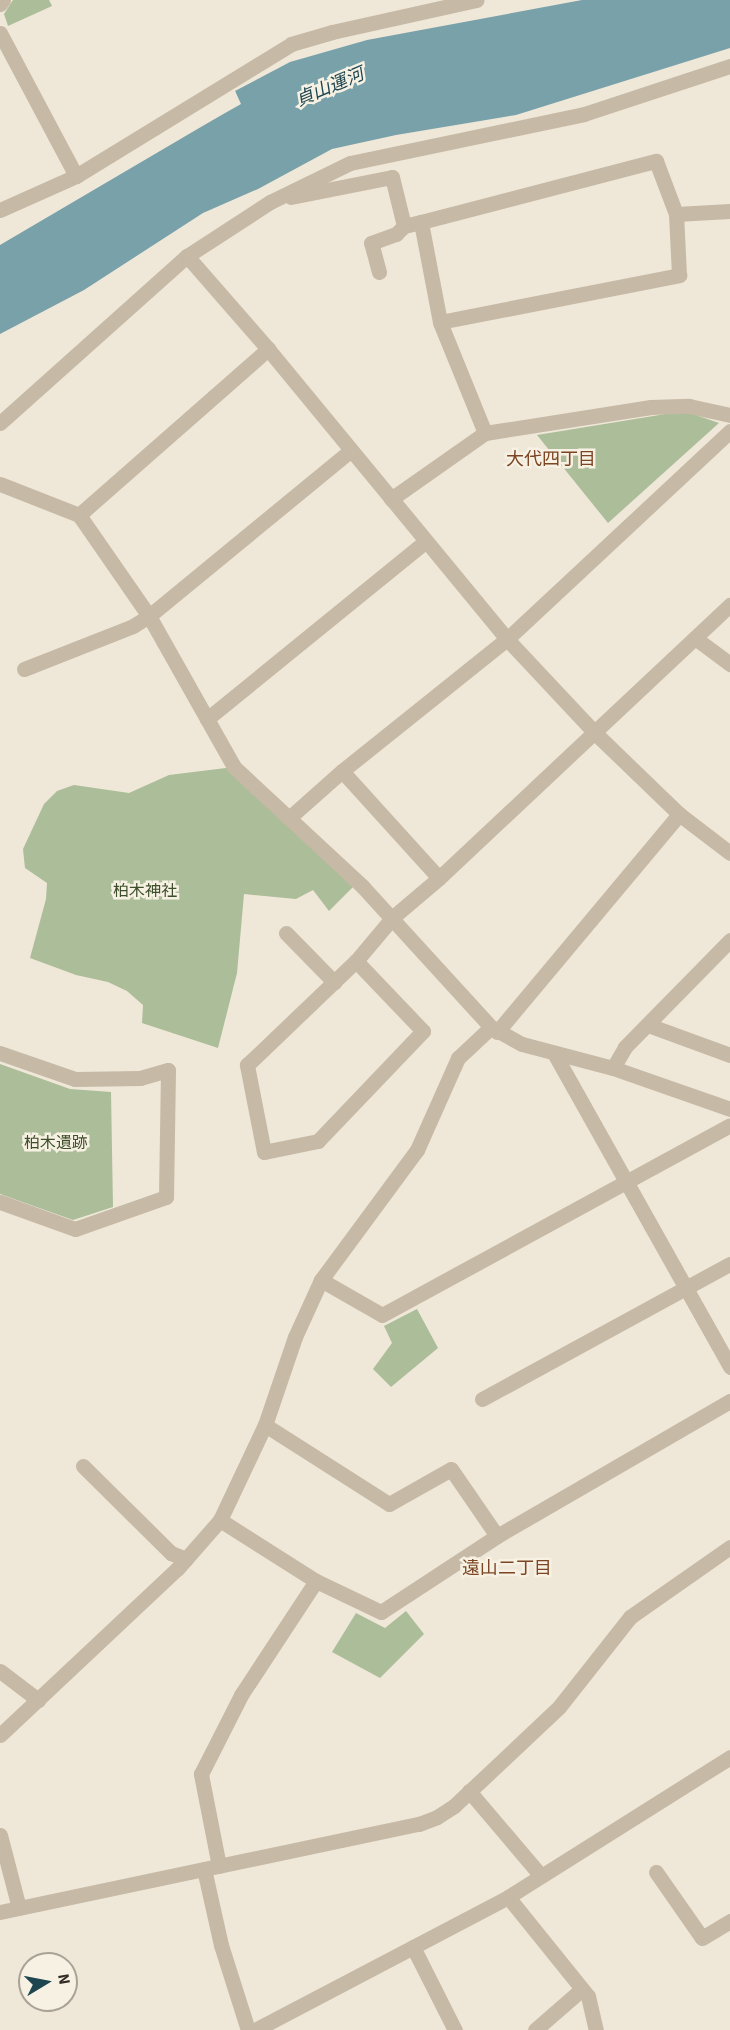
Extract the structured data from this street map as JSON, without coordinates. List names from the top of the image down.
{
  "districts": ["大代四丁目", "遠山二丁目"],
  "water": ["貞山運河"],
  "parks": ["柏木神社", "柏木遺跡"],
  "north": "right"
}
